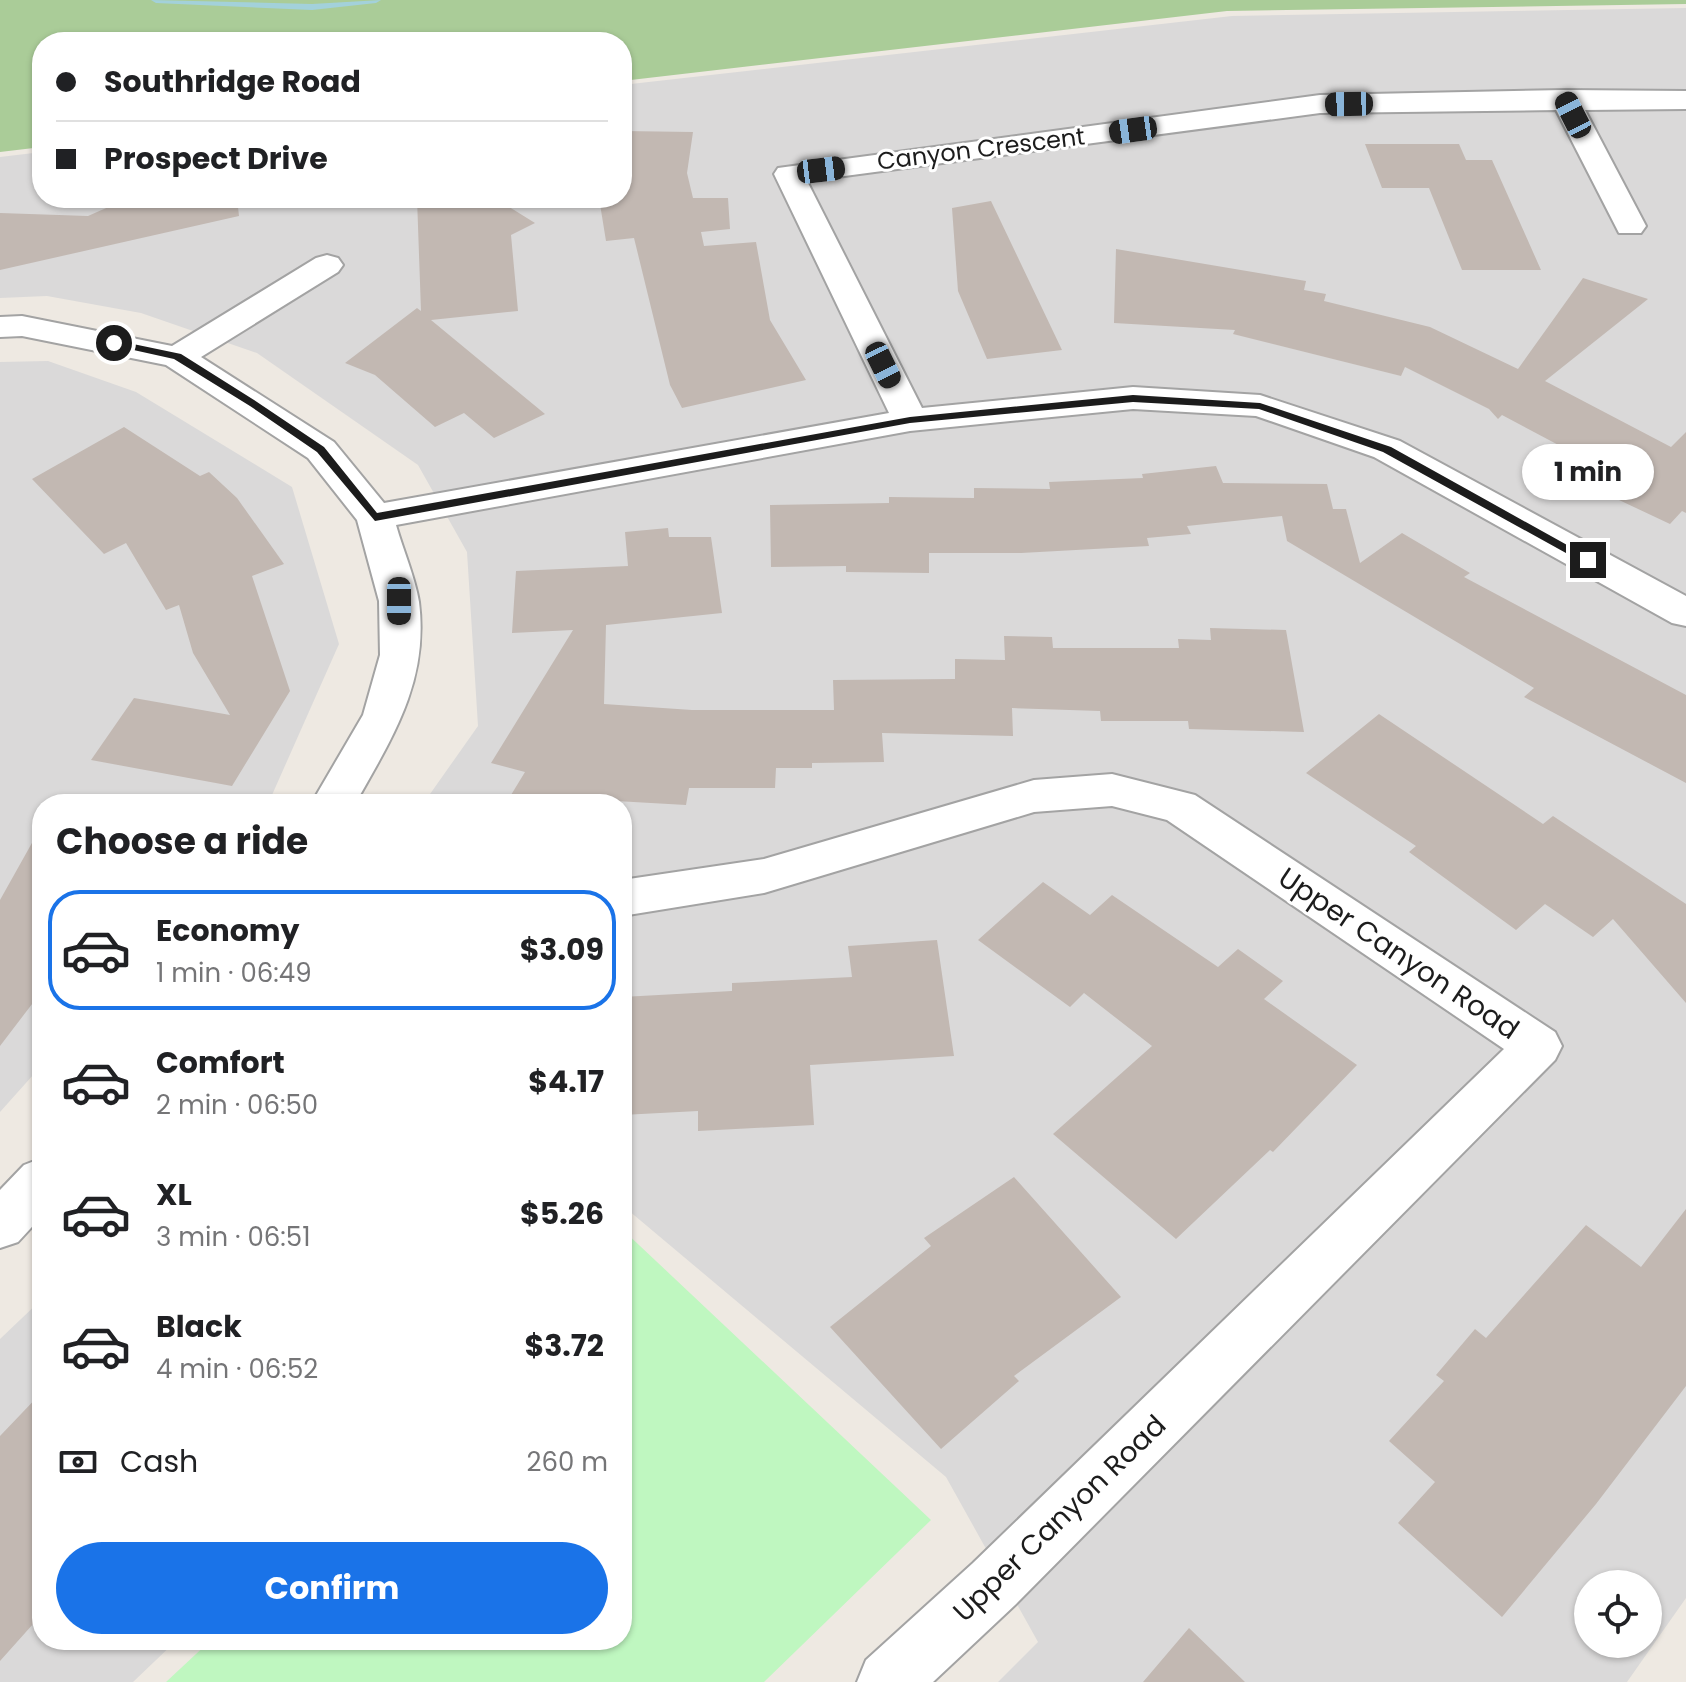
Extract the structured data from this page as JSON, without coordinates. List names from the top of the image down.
{
  "streets": {
    "street": ["Canyon Crescent", "Upper Canyon Road"]
  },
  "page": {
    "banner": ["Southridge Road", "Prospect Drive"],
    "bubble": "1 min",
    "heading": "Choose a ride",
    "list": [
      {
        "name": "Economy",
        "note": "1 min · 06:49",
        "value": "$3.09"
      },
      {
        "name": "Comfort",
        "note": "2 min · 06:50",
        "value": "$4.17"
      },
      {
        "name": "XL",
        "note": "3 min · 06:51",
        "value": "$5.26"
      },
      {
        "name": "Black",
        "note": "4 min · 06:52",
        "value": "$3.72"
      }
    ],
    "pay": ["Cash", "260 m"],
    "buttons": "Confirm"
  }
}
